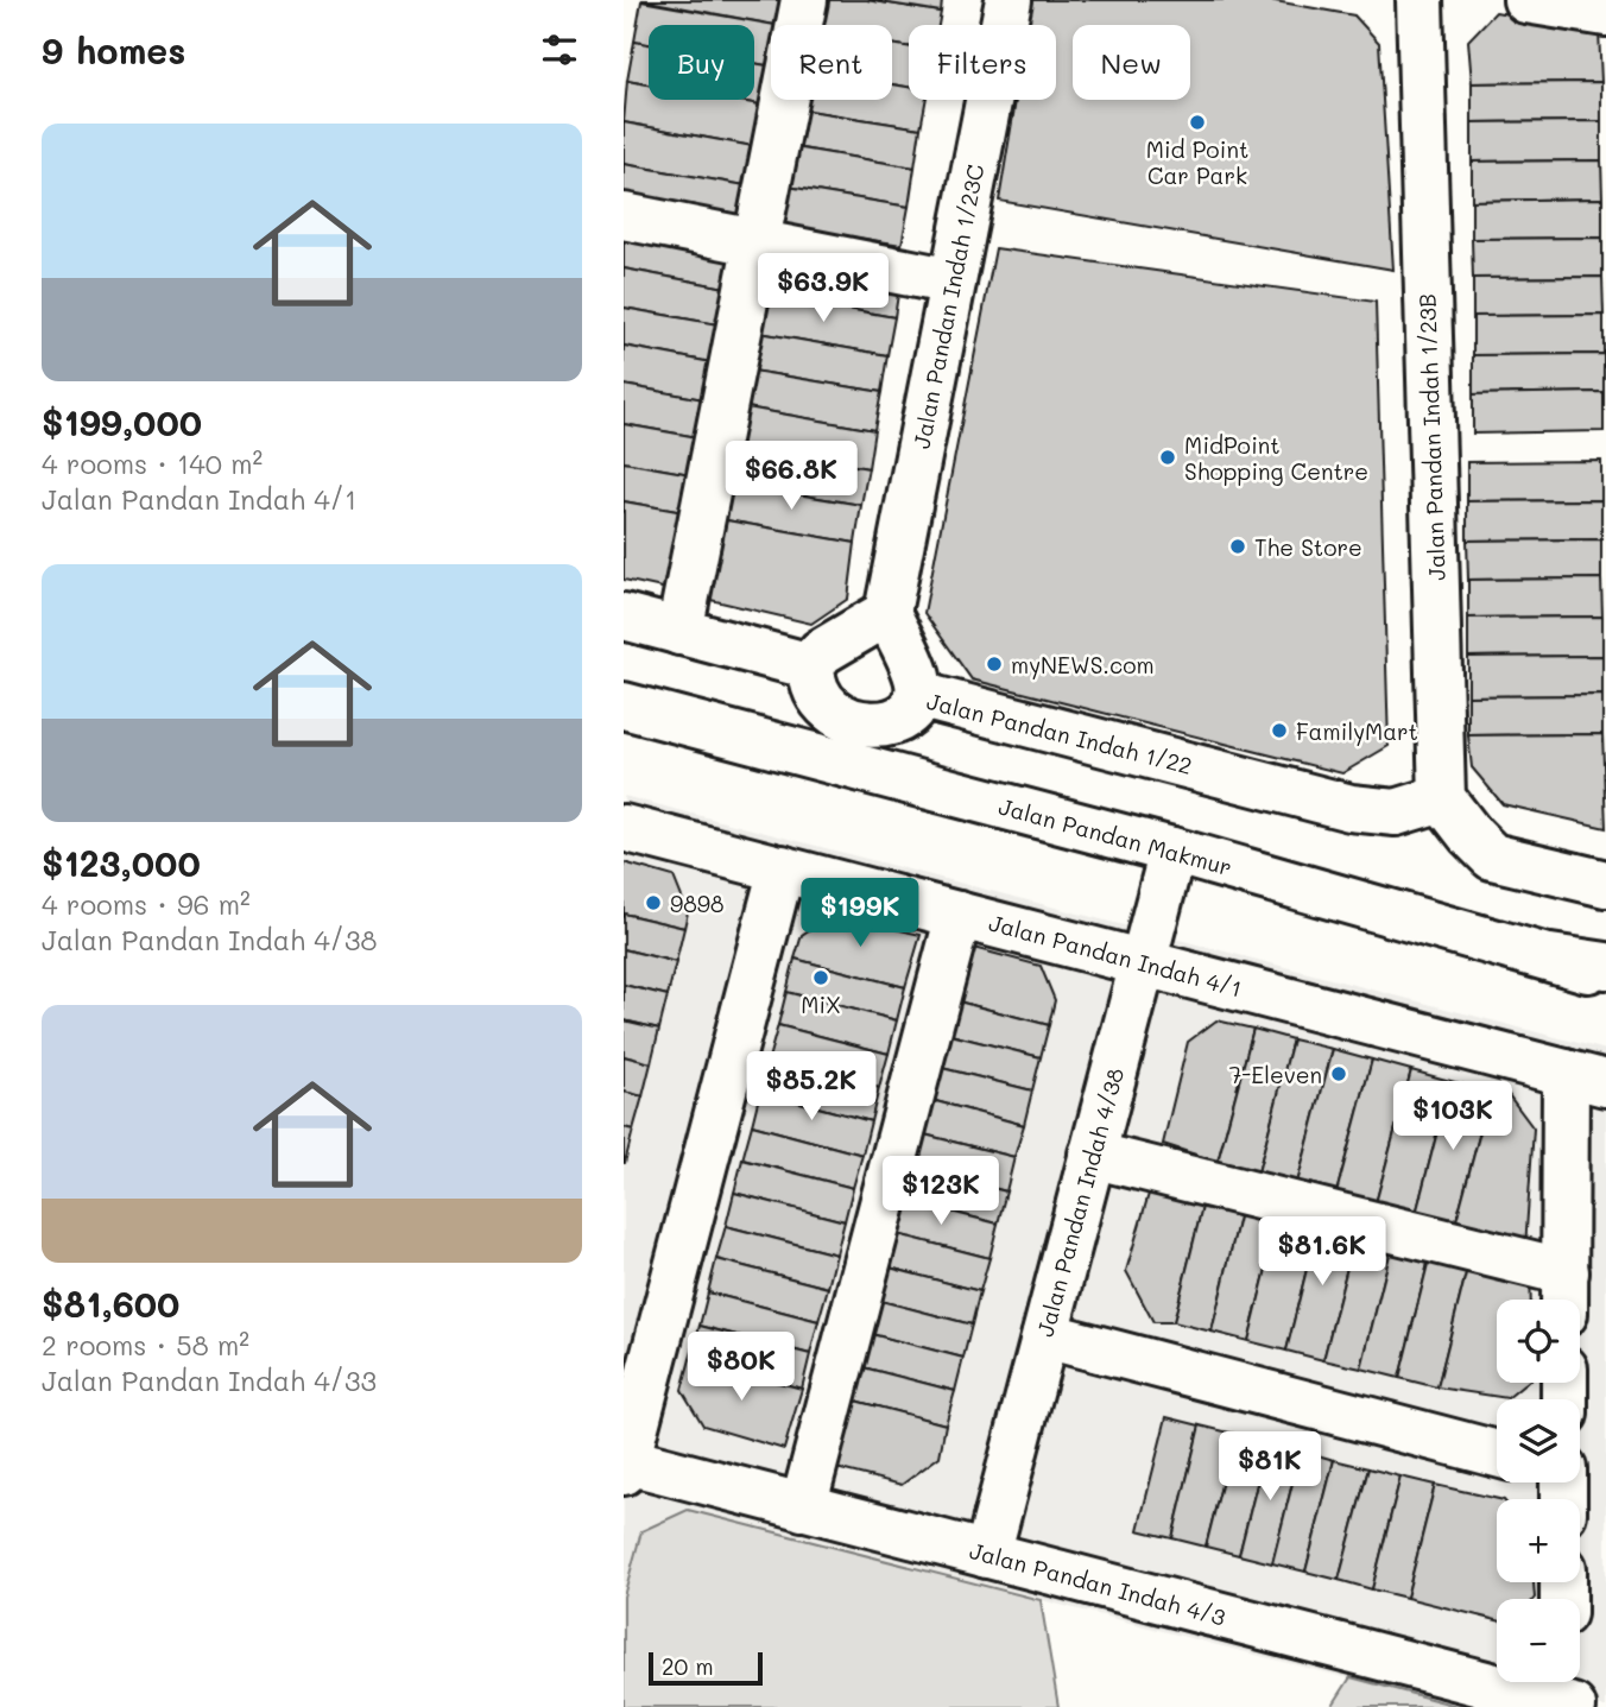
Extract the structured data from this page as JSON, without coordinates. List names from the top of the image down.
{
  "streets": {
    "street": [
      "Jalan Pandan Indah 1/23C",
      "Jalan Pandan Indah 1/23B",
      "Jalan Pandan Indah 1/22",
      "Jalan Pandan Makmur",
      "Jalan Pandan Indah 4/1",
      "Jalan Pandan Indah 4/38",
      "Jalan Pandan Indah 4/3"
    ]
  },
  "crossings": [
    ["Jalan Pandan Indah 1/23B", "Jalan Pandan Indah 1/22"],
    ["Jalan Pandan Indah 1/22", "Jalan Pandan Makmur"],
    ["Jalan Pandan Makmur", "Jalan Pandan Indah 4/38"],
    ["Jalan Pandan Indah 4/1", "Jalan Pandan Indah 4/38"],
    ["Jalan Pandan Indah 4/38", "Jalan Pandan Indah 4/3"]
  ],
  "places": [
    "Mid Point Car Park",
    "MidPoint Shopping Centre",
    "The Store",
    "myNEWS.com",
    "FamilyMart",
    "9898",
    "MiX",
    "7-Eleven"
  ],
  "scale_bar": "20 m",
  "page": {
    "heading": "9 homes",
    "chip": [
      "Buy",
      "Rent",
      "Filters",
      "New"
    ],
    "list": [
      {
        "name": "$199,000",
        "note": "4 rooms · 140 m² · Jalan Pandan Indah 4/1"
      },
      {
        "name": "$123,000",
        "note": "4 rooms · 96 m² · Jalan Pandan Indah 4/38"
      },
      {
        "name": "$81,600",
        "note": "2 rooms · 58 m² · Jalan Pandan Indah 4/33"
      }
    ],
    "price": [
      "$63.9K",
      "$66.8K",
      "$199K",
      "$85.2K",
      "$103K",
      "$123K",
      "$81.6K",
      "$80K",
      "$81K"
    ],
    "map_buttons": ["+", "−"],
    "scale": "20 m"
  }
}
